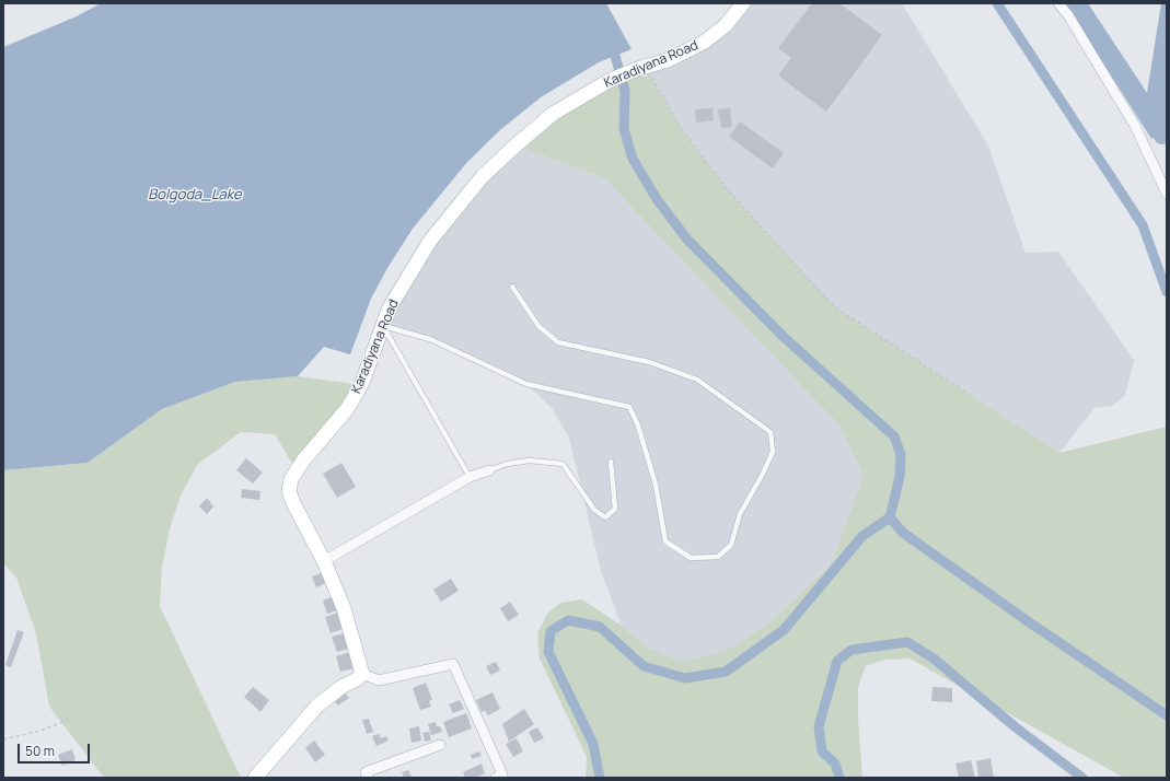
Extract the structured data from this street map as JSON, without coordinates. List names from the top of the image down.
{
  "streets": {
    "street": ["Karadiyana Road"]
  },
  "water": ["Bolgoda_Lake"],
  "scale_bar": "50 m"
}
